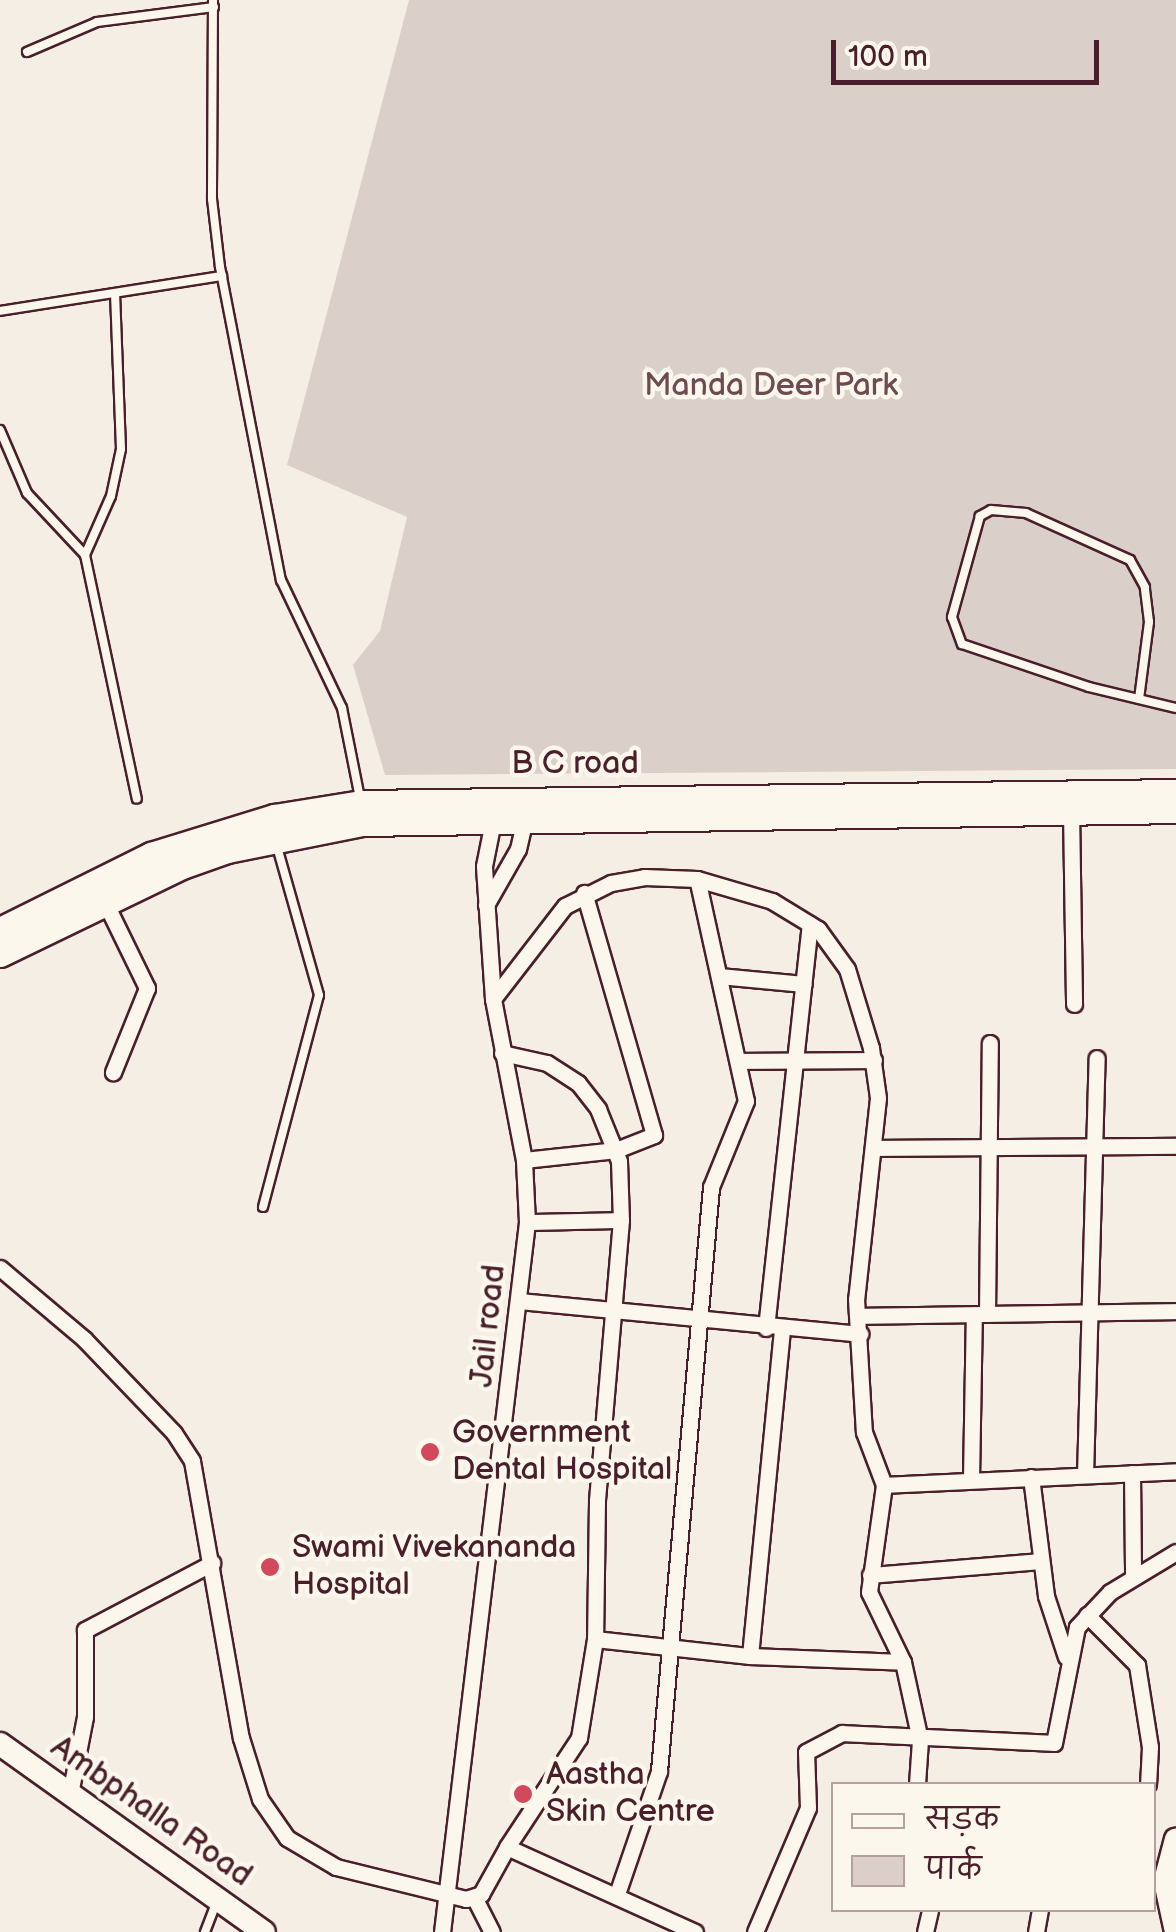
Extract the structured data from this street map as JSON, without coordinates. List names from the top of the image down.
{
  "streets": {
    "main road": ["Ambphalla Road"],
    "street": ["Jail road"]
  },
  "parks": ["Manda Deer Park"],
  "places": ["Government Dental Hospital", "Swami Vivekananda Hospital", "Aastha Skin Centre"],
  "legend": ["सड़क", "पार्क"],
  "scale_bar": "100 m"
}
